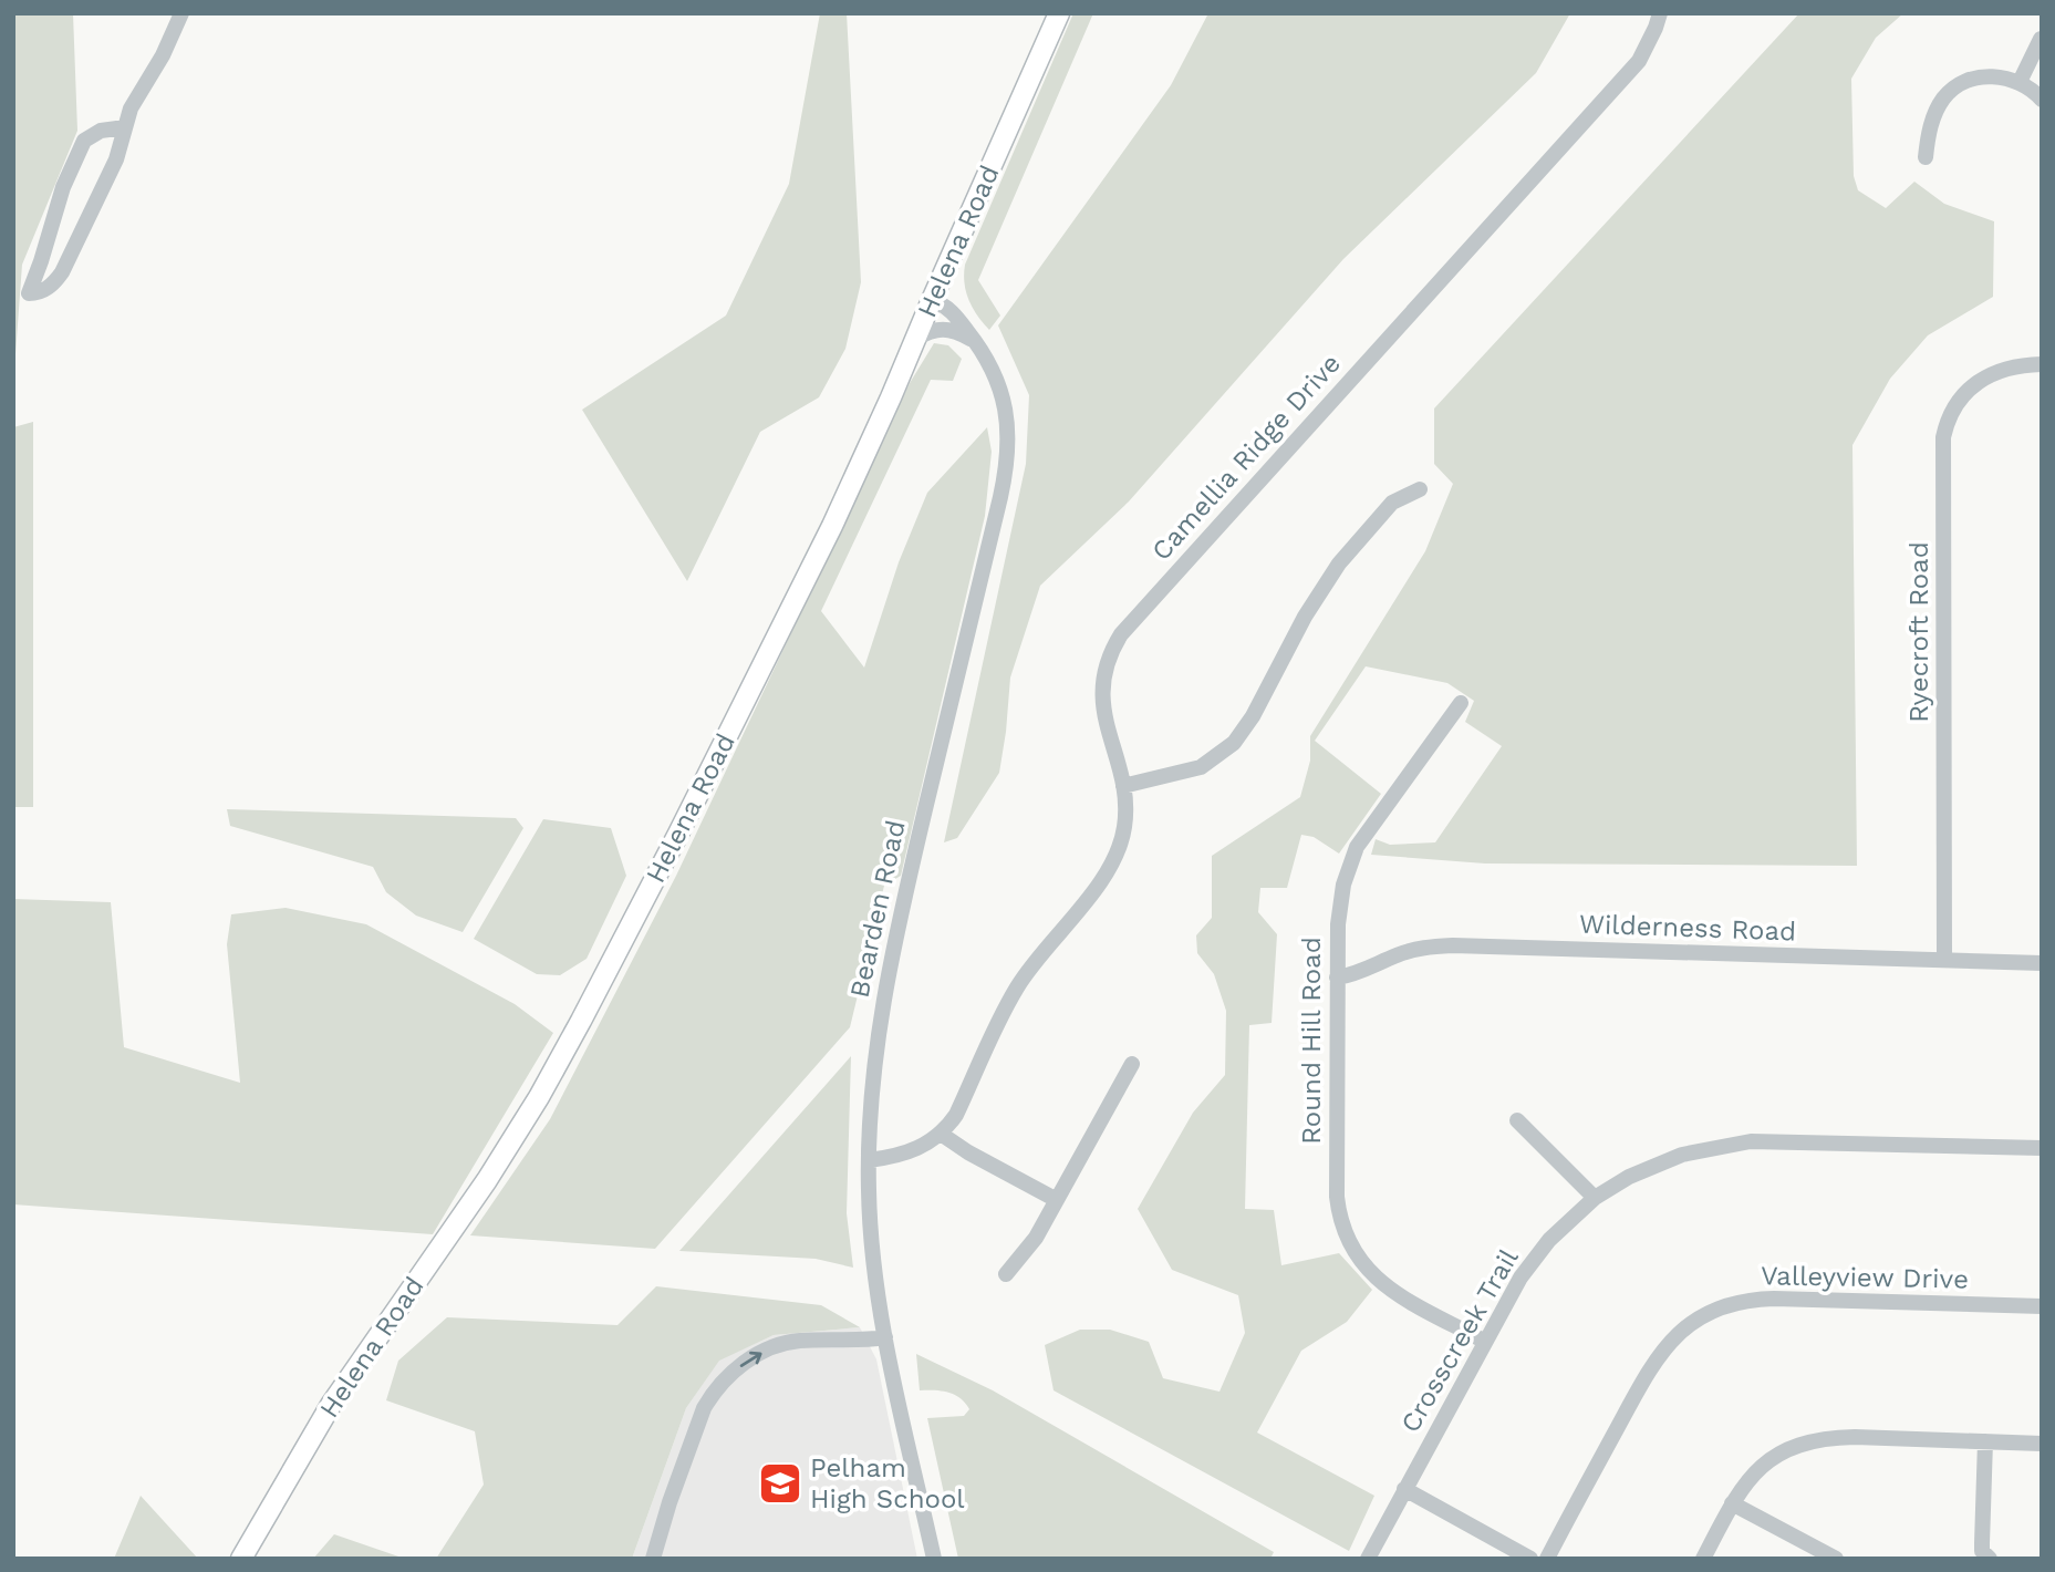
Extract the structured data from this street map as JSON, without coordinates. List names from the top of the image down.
{
  "streets": {
    "main road": ["Helena Road"],
    "street": [
      "Camellia Ridge Drive",
      "Ryecroft Road",
      "Bearden Road",
      "Wilderness Road",
      "Round Hill Road",
      "Valleyview Drive",
      "Crosscreek Trail"
    ]
  },
  "crossings": [
    ["Helena Road", "Bearden Road"],
    ["Ryecroft Road", "Wilderness Road"],
    ["Wilderness Road", "Round Hill Road"],
    ["Round Hill Road", "Crosscreek Trail"]
  ],
  "places": {
    "school or university": ["Pelham High School"]
  }
}
